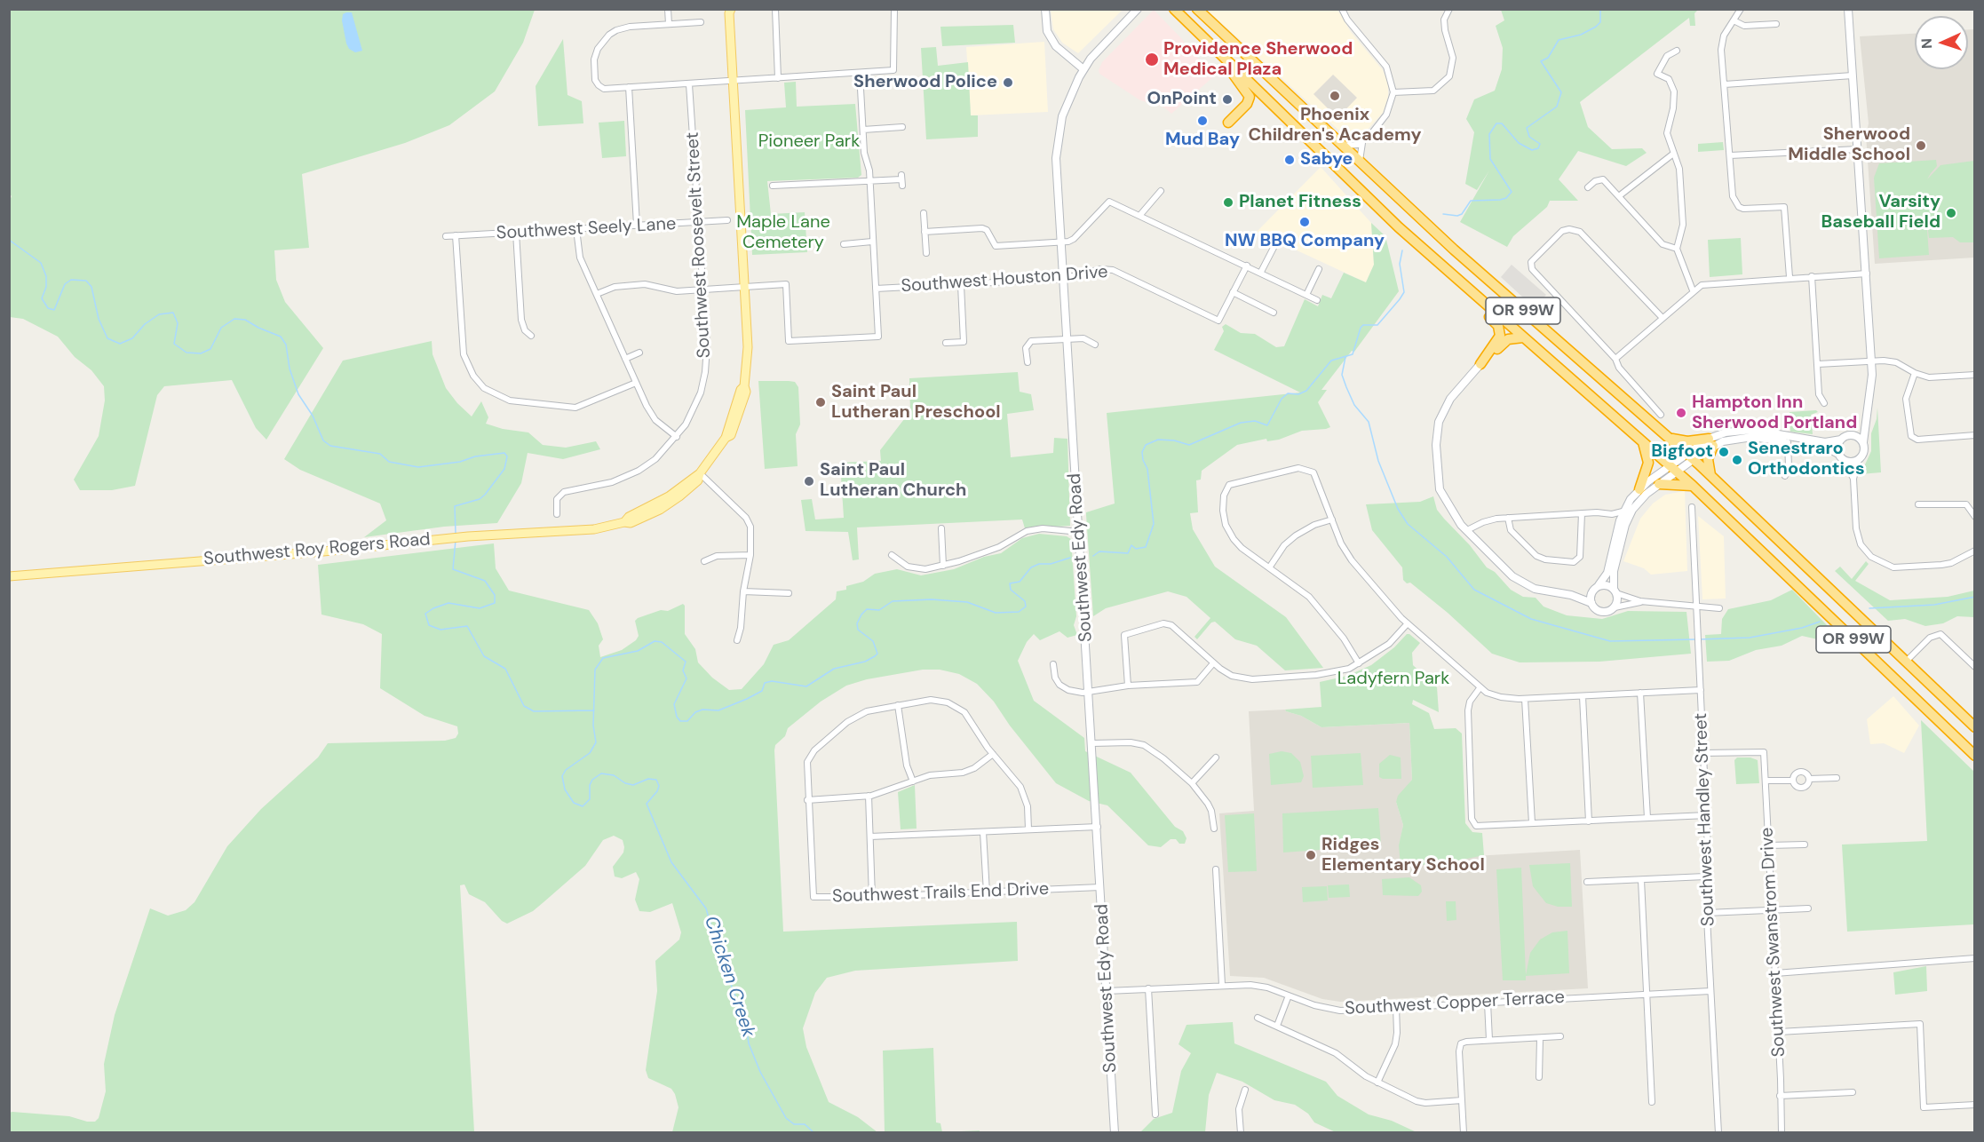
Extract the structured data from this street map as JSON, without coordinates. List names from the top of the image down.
{
  "streets": {
    "highway": ["OR 99W"],
    "main road": ["Southwest Roy Rogers Road", "Southwest Edy Road"],
    "street": [
      "Southwest Seely Lane",
      "Southwest Roosevelt Street",
      "Southwest Houston Drive",
      "Southwest Handley Street",
      "Southwest Trails End Drive",
      "Southwest Swanstrom Drive",
      "Southwest Copper Terrace"
    ]
  },
  "crossings": [
    ["Southwest Seely Lane", "Southwest Roosevelt Street"],
    ["Southwest Houston Drive", "Southwest Edy Road"],
    ["Southwest Edy Road", "Southwest Trails End Drive"],
    ["Southwest Edy Road", "Southwest Copper Terrace"],
    ["Southwest Handley Street", "Southwest Swanstrom Drive"],
    ["Southwest Handley Street", "Southwest Copper Terrace"]
  ],
  "water": ["Chicken Creek"],
  "parks": ["Pioneer Park", "Maple Lane Cemetery", "Ladyfern Park"],
  "places": [
    "Providence Sherwood Medical Plaza",
    "Sherwood Police",
    "Phoenix Children's Academy",
    "OnPoint",
    "Mud Bay",
    "Sherwood Middle School",
    "Sabye",
    "Planet Fitness",
    "Varsity Baseball Field",
    "NW BBQ Company",
    "Saint Paul Lutheran Preschool",
    "Hampton Inn Sherwood Portland",
    "Bigfoot",
    "Senestraro Orthodontics",
    "Saint Paul Lutheran Church",
    "Ridges Elementary School"
  ],
  "north": "left"
}
